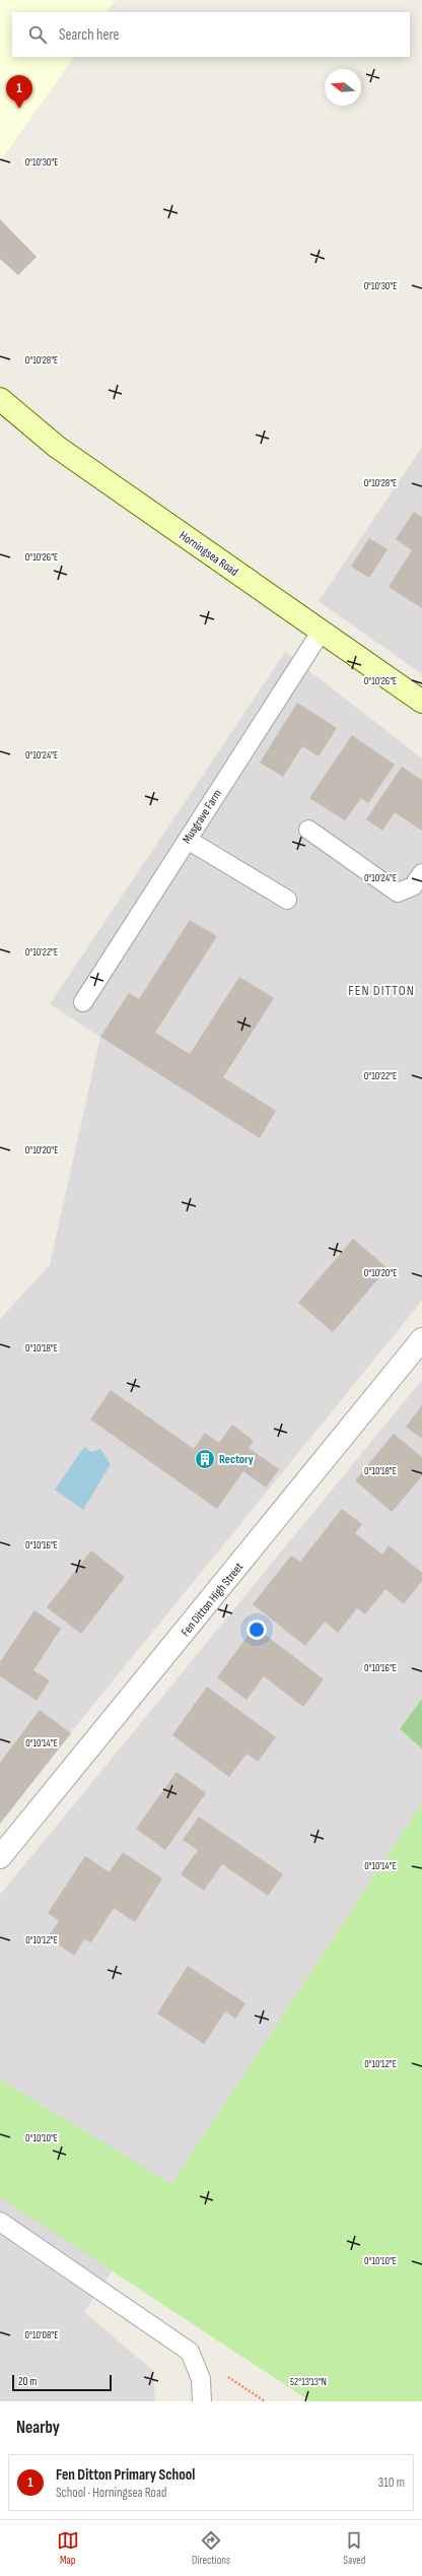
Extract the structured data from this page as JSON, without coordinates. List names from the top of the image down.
{
  "streets": {
    "main road": ["Horningsea Road"],
    "street": ["Fen Ditton High Street"],
    "lane": ["Musgrave Farm"]
  },
  "crossings": [
    ["Horningsea Road", "Musgrave Farm"]
  ],
  "districts": ["FEN DITTON"],
  "places": {
    "building": ["Rectory"]
  },
  "scale_bar": "20 m",
  "north": "left",
  "page": {
    "search": "Search here",
    "pins": "1",
    "scale": "20 m",
    "heading": "Nearby",
    "list": [
      {
        "mark": "1",
        "name": "Fen Ditton Primary School",
        "note": "School · Horningsea Road",
        "value": "310 m"
      }
    ],
    "nav": ["Map", "Directions", "Saved"]
  },
  "coordinates": [
    "0°10'30\"E",
    "0°10'28\"E",
    "0°10'26\"E",
    "0°10'24\"E",
    "0°10'22\"E",
    "0°10'20\"E",
    "0°10'18\"E",
    "0°10'16\"E",
    "0°10'14\"E",
    "0°10'12\"E",
    "0°10'10\"E",
    "0°10'08\"E",
    "52°13'13\"N"
  ]
}
